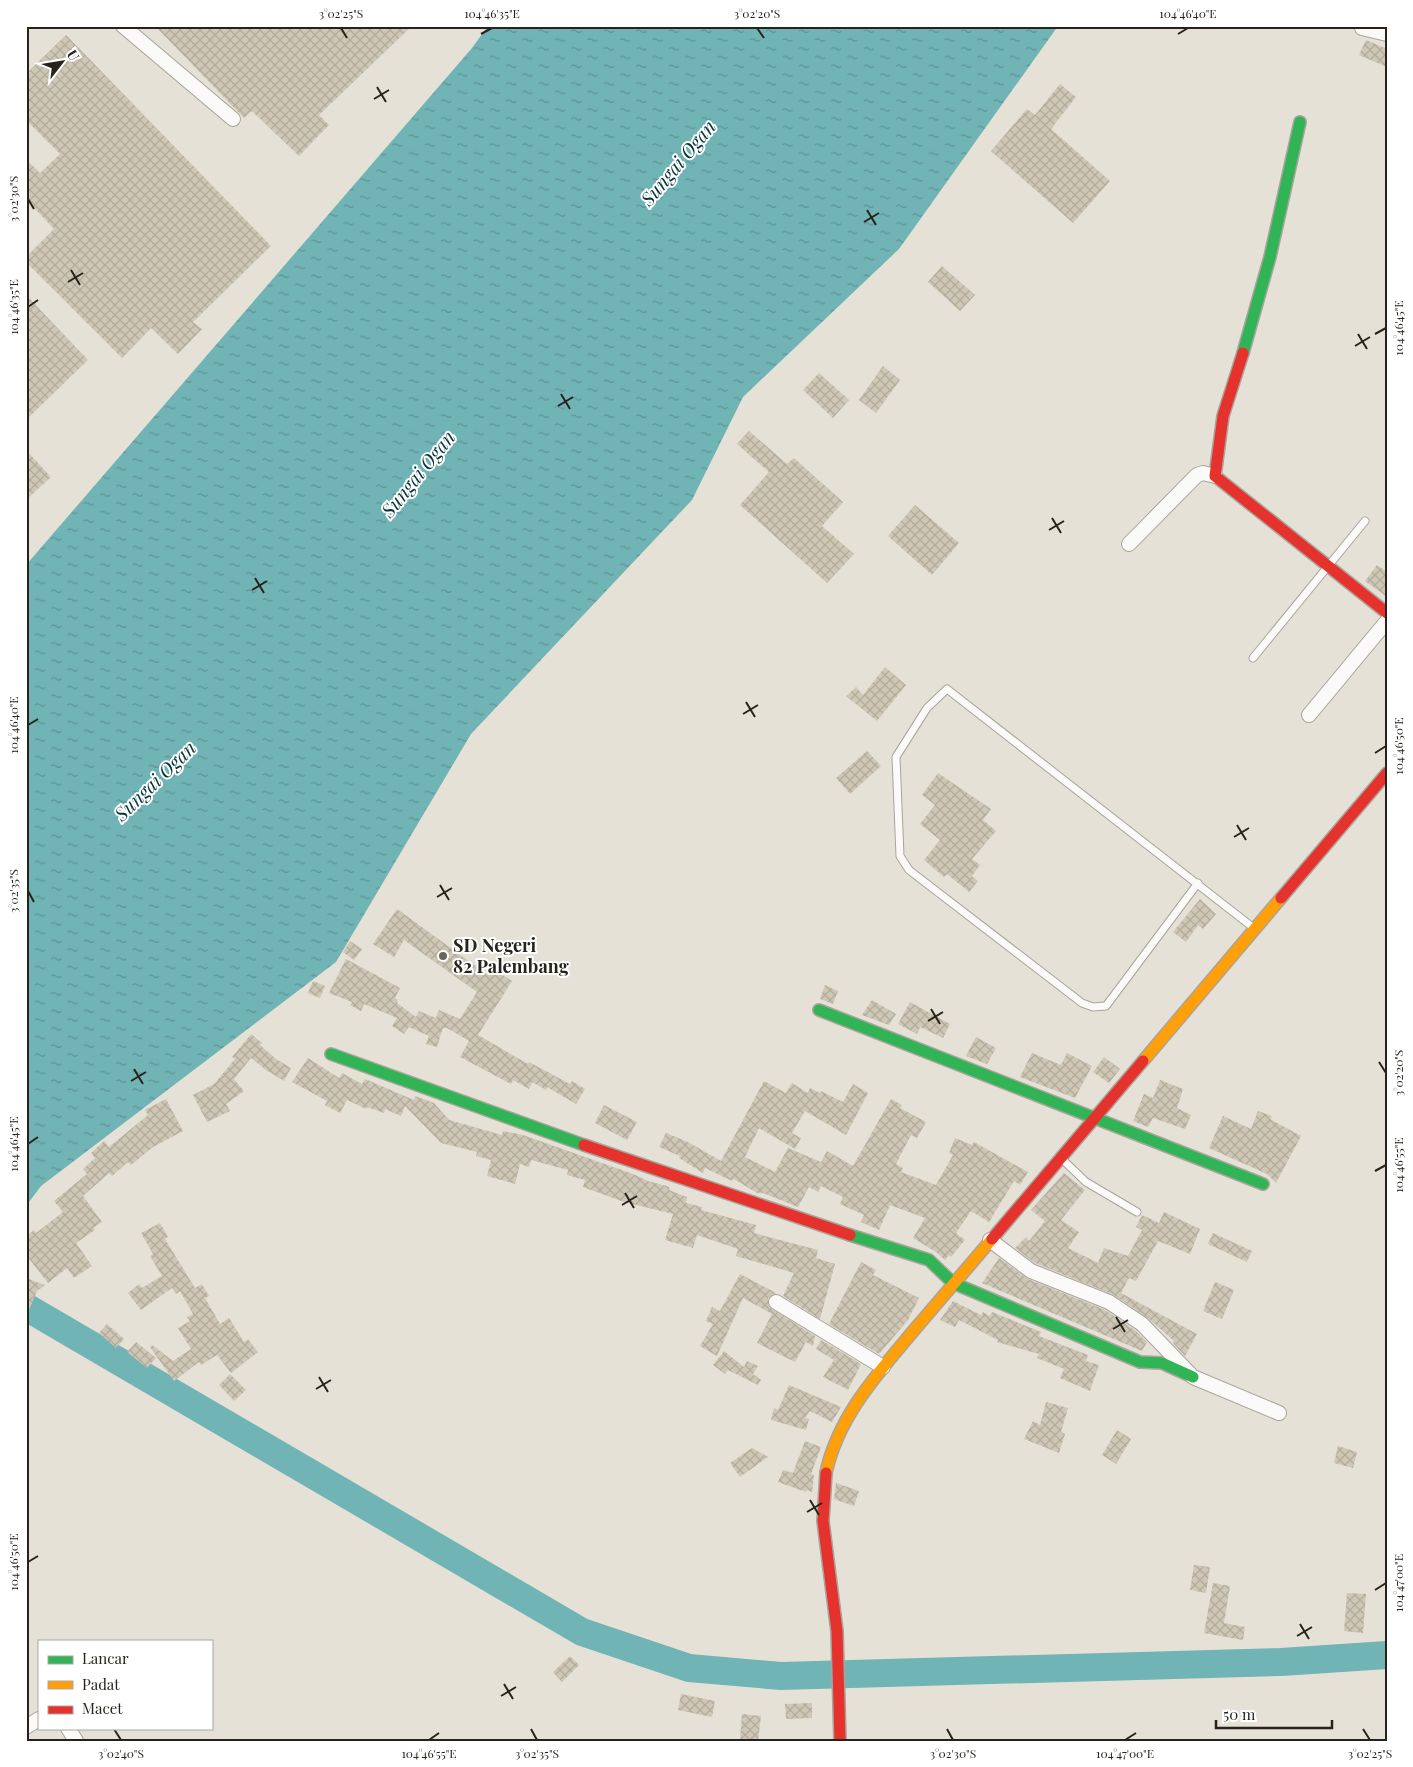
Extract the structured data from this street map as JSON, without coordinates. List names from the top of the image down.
{
  "water": ["Sungai Ogan"],
  "places": ["SD Negeri 82 Palembang"],
  "legend": ["Lancar", "Padat", "Macet"],
  "scale_bar": "50 m",
  "north": "top right",
  "coordinates": [
    "3°02'25\"S",
    "104°46'35\"E",
    "3°02'20\"S",
    "104°46'40\"E",
    "3°02'30\"S",
    "104°46'45\"E",
    "104°46'50\"E",
    "3°02'35\"S",
    "104°46'55\"E",
    "104°47'00\"E",
    "3°02'40\"S"
  ]
}
